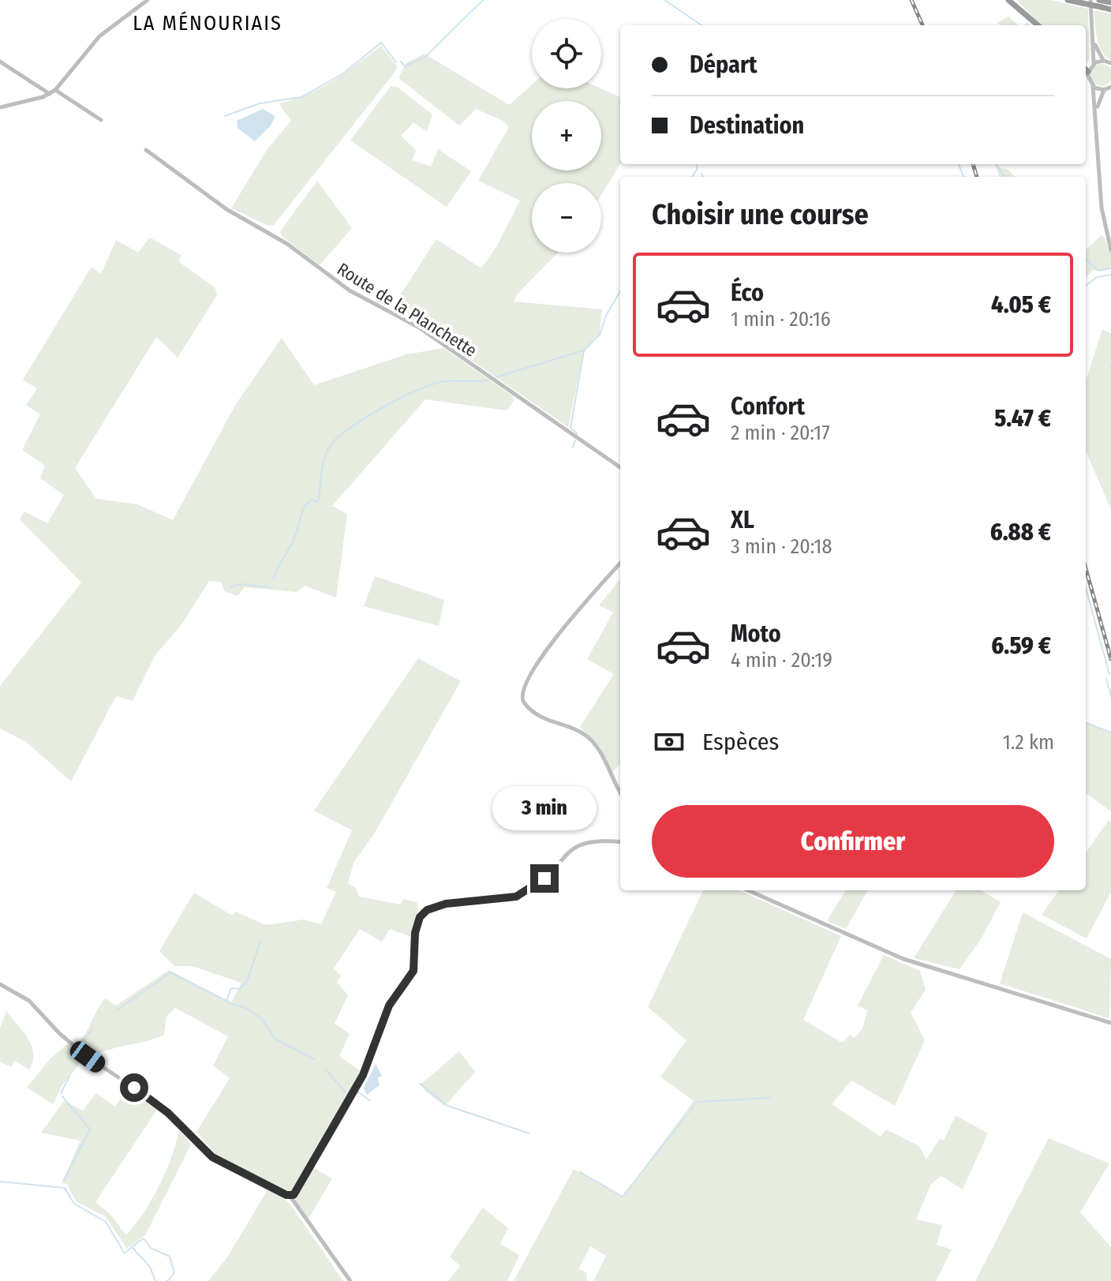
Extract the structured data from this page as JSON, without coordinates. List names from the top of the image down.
{
  "streets": {
    "street": ["Route de la Planchette"]
  },
  "districts": ["LA MÉNOURIAIS"],
  "page": {
    "map_buttons": ["+", "−"],
    "banner": ["Départ", "Destination"],
    "heading": "Choisir une course",
    "list": [
      {
        "name": "Éco",
        "note": "1 min · 20:16",
        "value": "4.05 €"
      },
      {
        "name": "Confort",
        "note": "2 min · 20:17",
        "value": "5.47 €"
      },
      {
        "name": "XL",
        "note": "3 min · 20:18",
        "value": "6.88 €"
      },
      {
        "name": "Moto",
        "note": "4 min · 20:19",
        "value": "6.59 €"
      }
    ],
    "pay": ["Espèces", "1.2 km"],
    "bubble": "3 min",
    "buttons": "Confirmer"
  }
}
